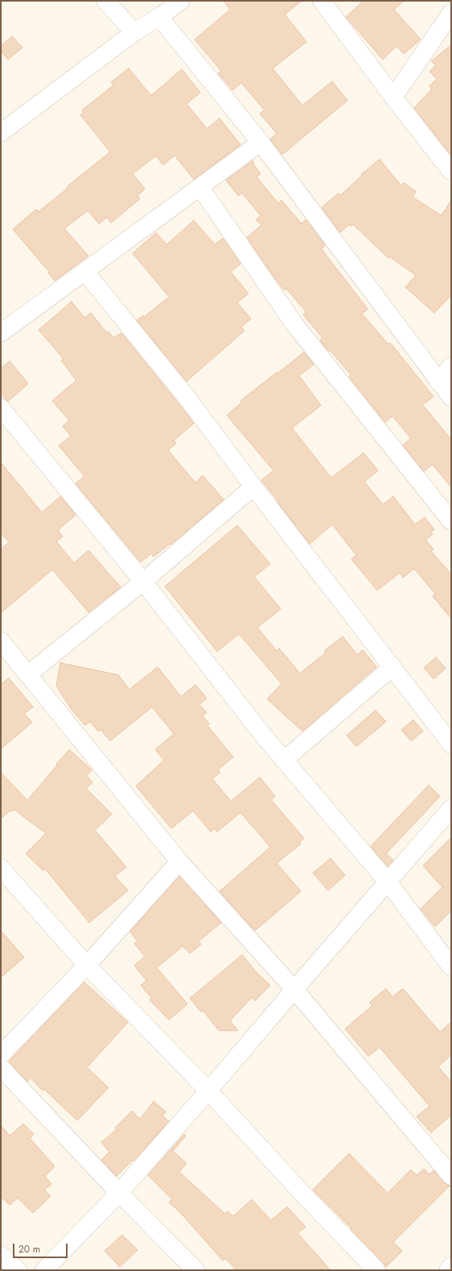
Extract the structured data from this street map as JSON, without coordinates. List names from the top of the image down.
{
  "scale_bar": "20 m"
}
